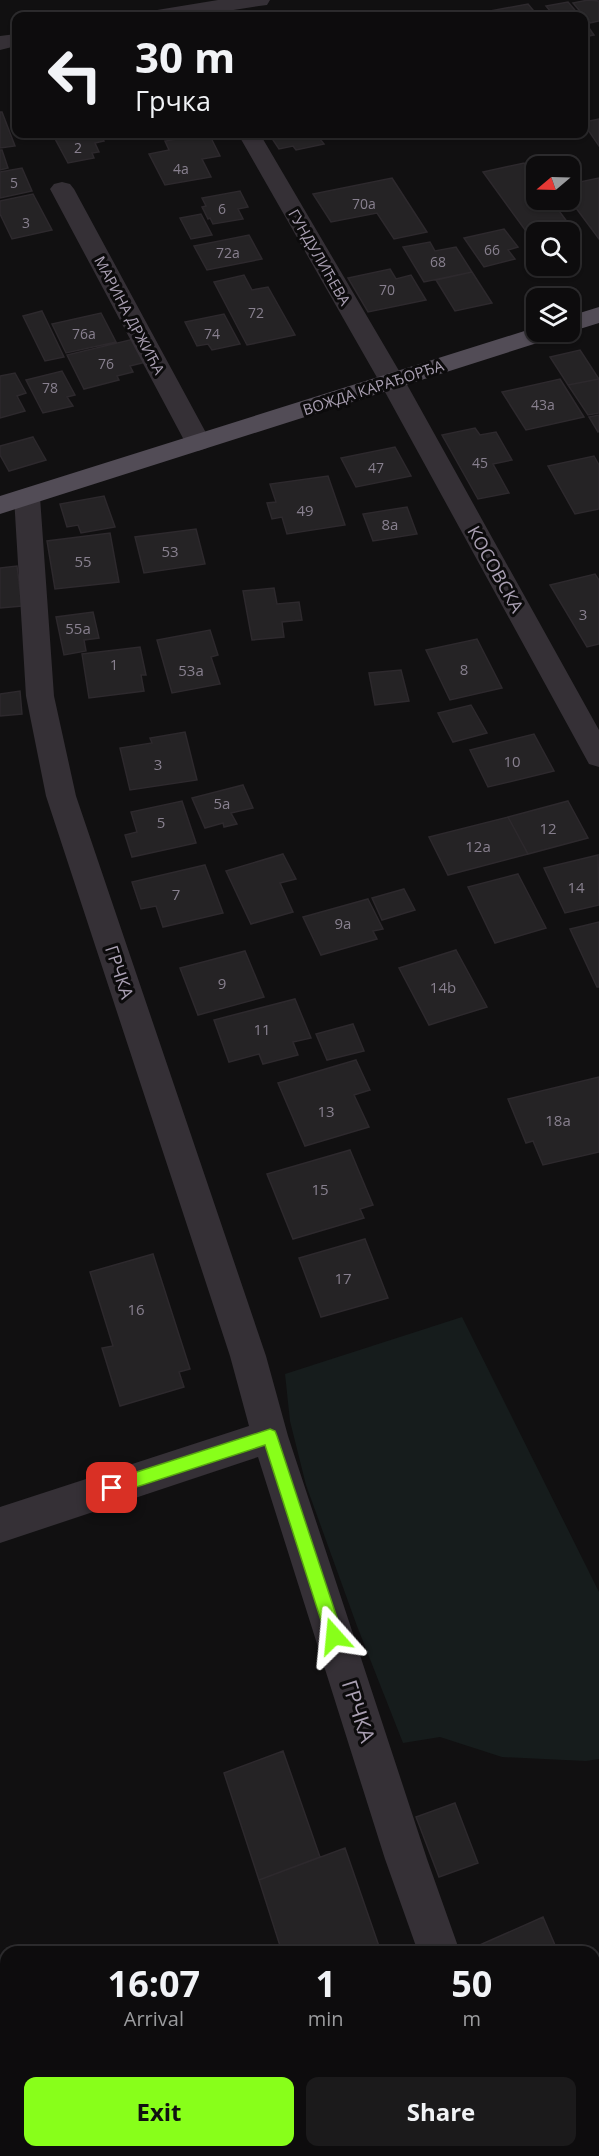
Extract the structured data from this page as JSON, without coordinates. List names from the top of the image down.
{
  "streets": {
    "main road": ["ВОЖДА КАРАЂОРЂА"],
    "street": [
      "ГУНДУЛИЋЕВА",
      "МАРИНА ДРЖИЋА",
      "КОСОВСКА",
      "ГРЧКА"
    ]
  },
  "crossings": [
    ["ГУНДУЛИЋЕВА", "ВОЖДА КАРАЂОРЂА"],
    ["ГУНДУЛИЋЕВА", "КОСОВСКА"],
    ["МАРИНА ДРЖИЋА", "ВОЖДА КАРАЂОРЂА"],
    ["ВОЖДА КАРАЂОРЂА", "КОСОВСКА"],
    ["ВОЖДА КАРАЂОРЂА", "ГРЧКА"]
  ],
  "house_numbers": [
    "2",
    "4a",
    "5",
    "70a",
    "6",
    "3",
    "66",
    "72a",
    "68",
    "70",
    "72",
    "76a",
    "74",
    "76",
    "78",
    "43a",
    "45",
    "47",
    "49",
    "8a",
    "53",
    "55",
    "3",
    "55a",
    "1",
    "8",
    "53a",
    "10",
    "3",
    "5a",
    "5",
    "12",
    "12a",
    "14",
    "7",
    "9a",
    "9",
    "14b",
    "11",
    "13",
    "18a",
    "15",
    "17",
    "16"
  ],
  "north": "left",
  "page": {
    "turn": ["30 m", "Грчка"],
    "eta": [
      "16:07",
      "Arrival",
      "1",
      "min",
      "50",
      "m"
    ],
    "buttons": ["Exit", "Share"]
  }
}
